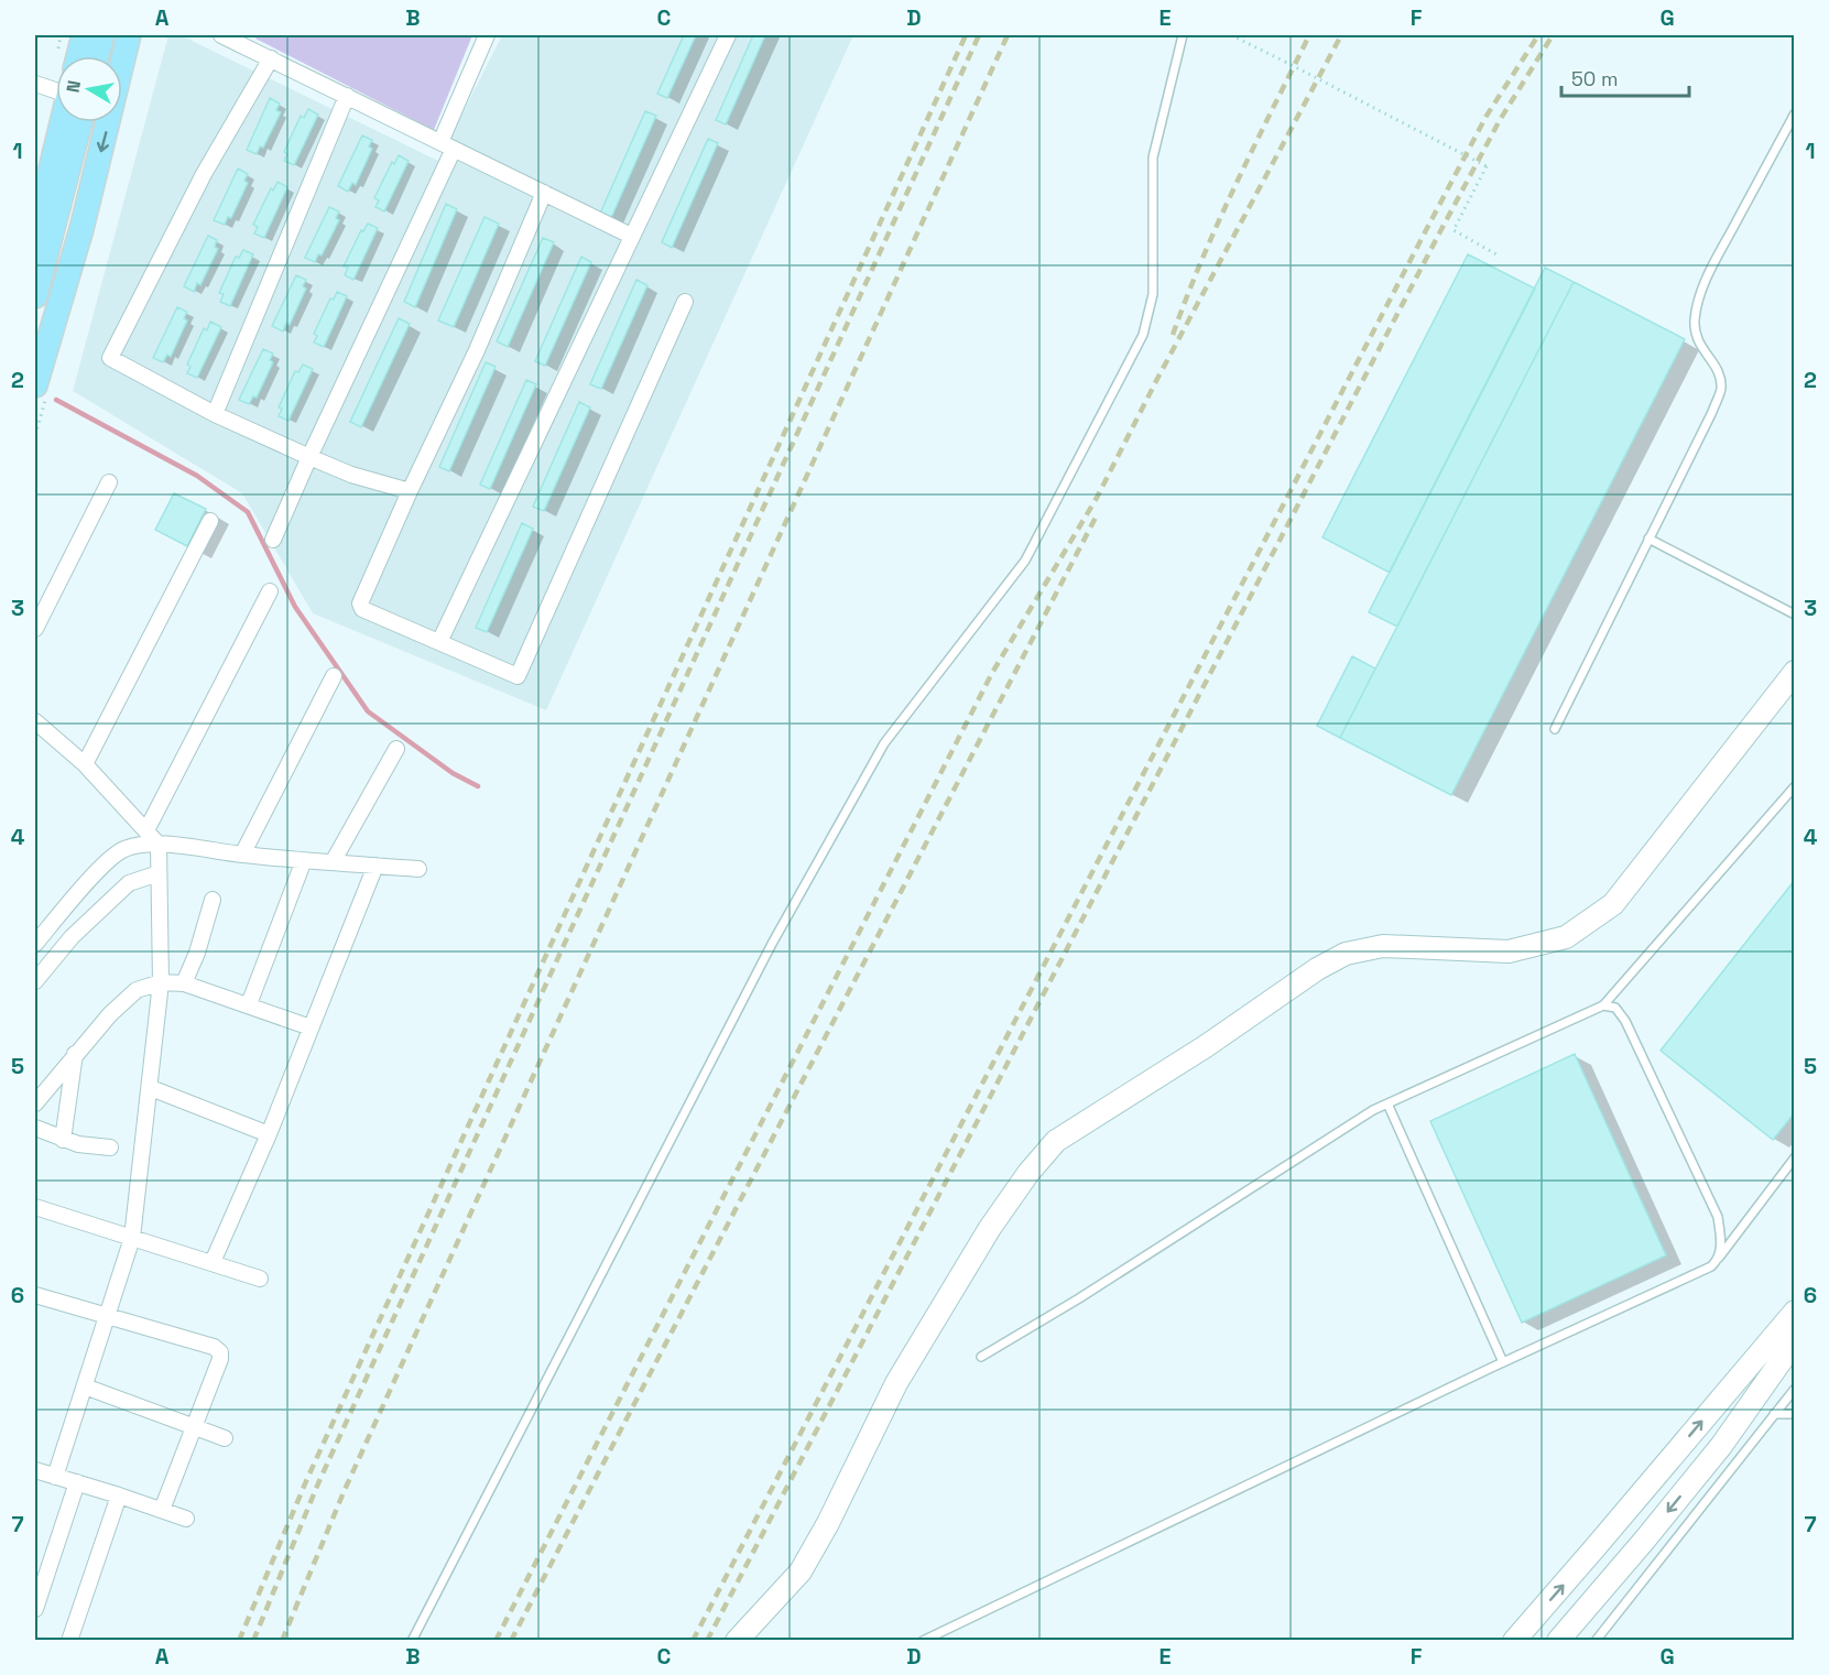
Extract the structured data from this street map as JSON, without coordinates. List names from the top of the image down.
{
  "scale_bar": "50 m",
  "north": "left",
  "grid": {
    "columns": [
      "A",
      "B",
      "C",
      "D",
      "E",
      "F",
      "G"
    ],
    "rows": [
      "1",
      "2",
      "3",
      "4",
      "5",
      "6",
      "7"
    ]
  }
}
